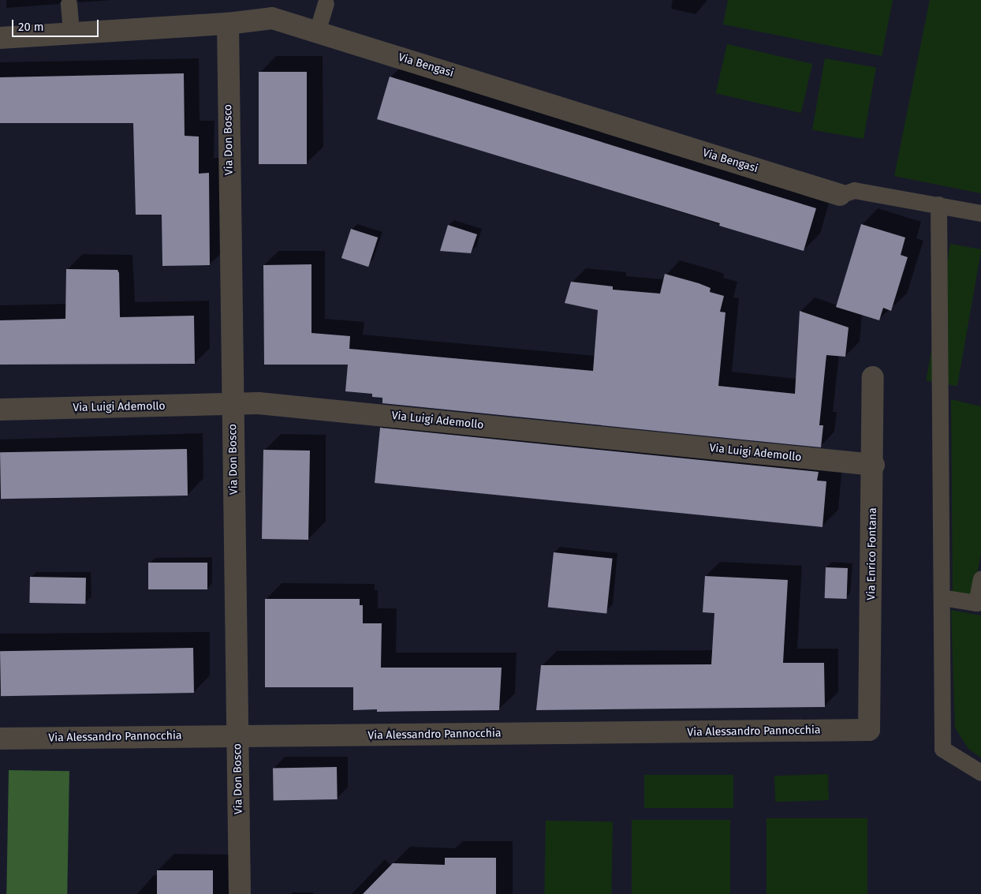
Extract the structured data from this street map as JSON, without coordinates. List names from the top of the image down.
{
  "streets": {
    "street": [
      "Via Bengasi",
      "Via Don Bosco",
      "Via Luigi Ademollo",
      "Via Enrico Fontana",
      "Via Alessandro Pannocchia"
    ]
  },
  "crossings": [
    ["Via Bengasi", "Via Don Bosco"],
    ["Via Don Bosco", "Via Luigi Ademollo"],
    ["Via Don Bosco", "Via Alessandro Pannocchia"],
    ["Via Luigi Ademollo", "Via Enrico Fontana"],
    ["Via Enrico Fontana", "Via Alessandro Pannocchia"]
  ],
  "scale_bar": "20 m"
}
